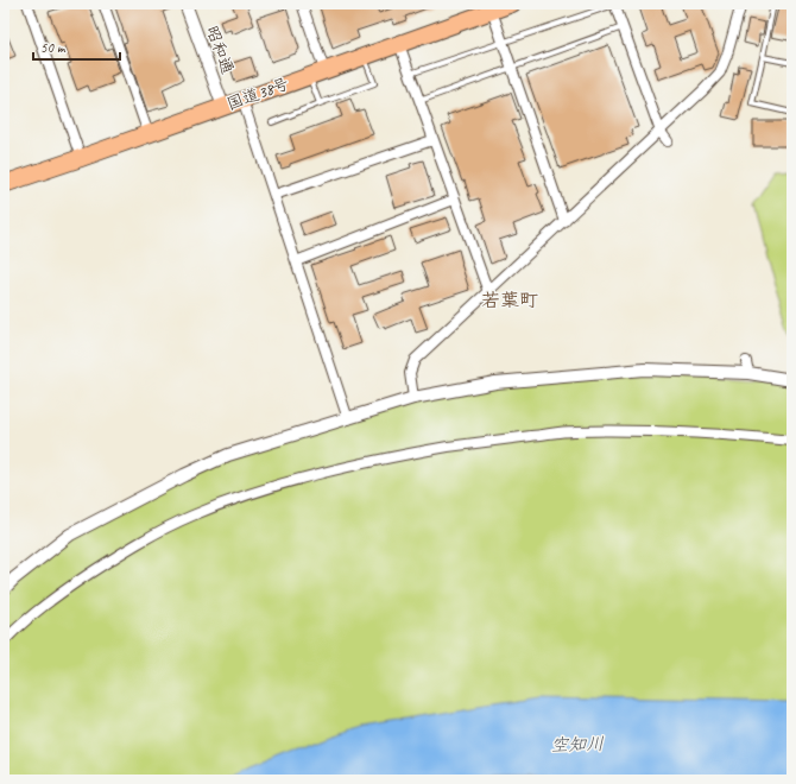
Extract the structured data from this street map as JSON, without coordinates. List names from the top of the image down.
{
  "streets": {
    "highway": ["国道38号"],
    "street": ["昭和通"]
  },
  "crossings": [
    ["昭和通", "国道38号"]
  ],
  "districts": ["若葉町"],
  "water": ["空知川"],
  "scale_bar": "50 m"
}
